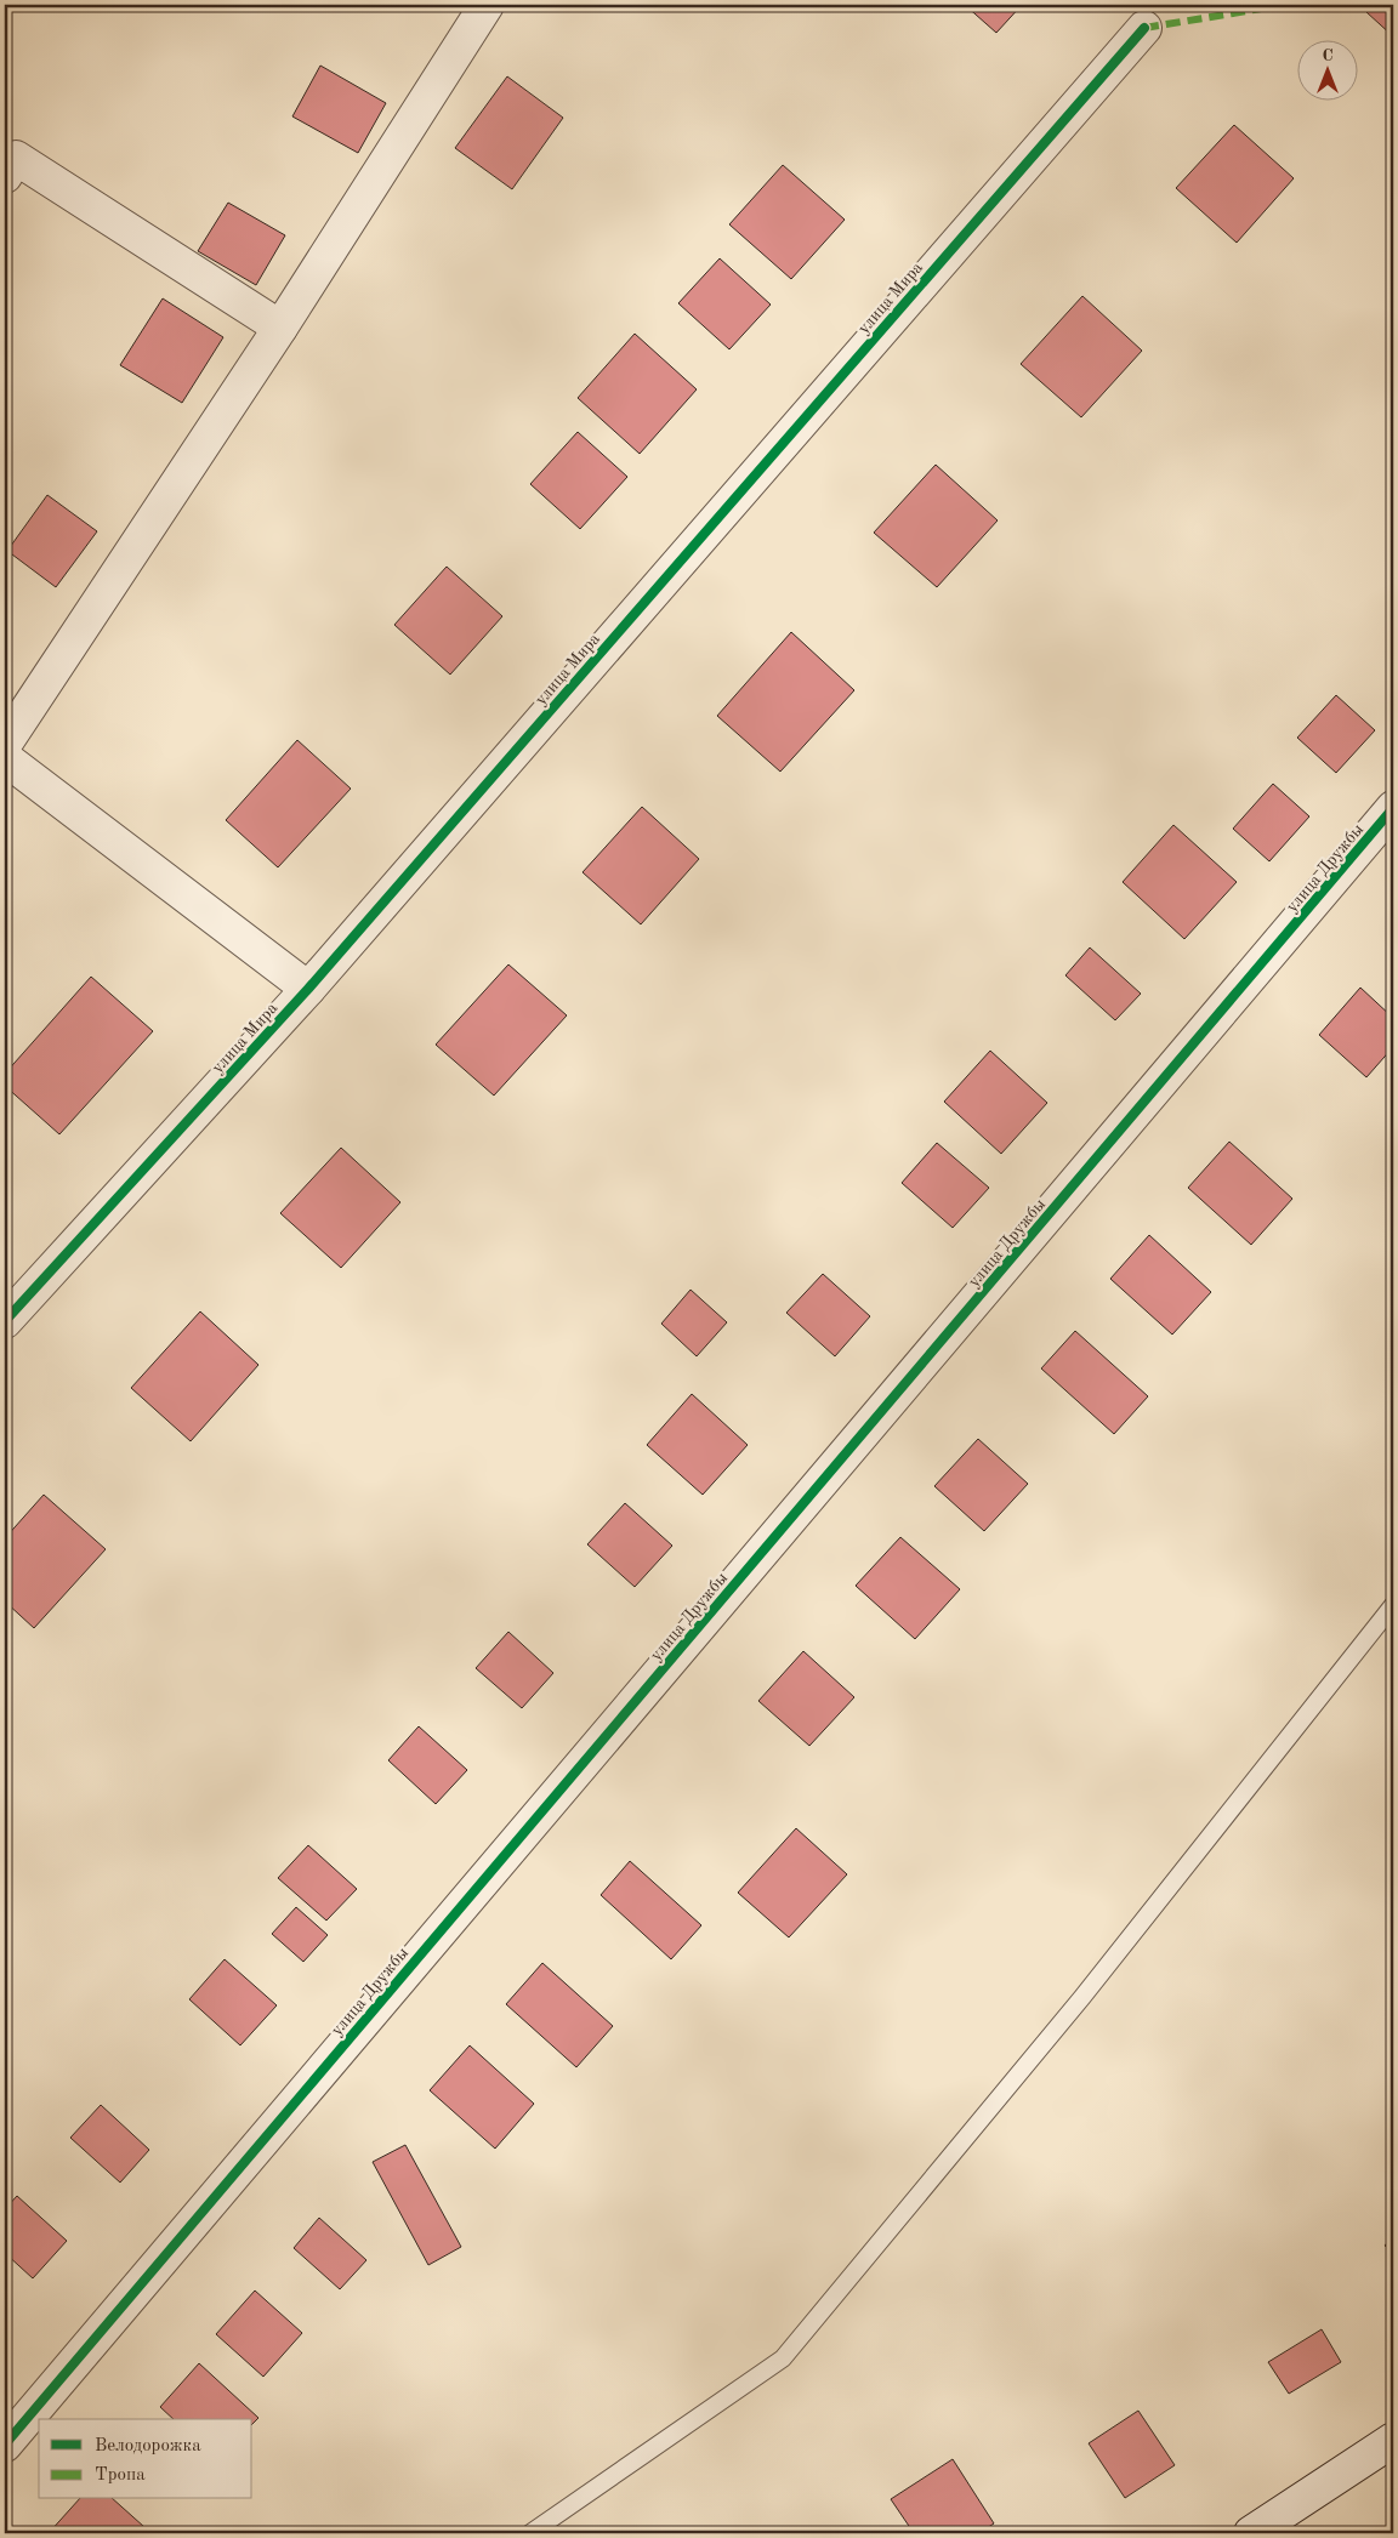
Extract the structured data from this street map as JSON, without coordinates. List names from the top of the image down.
{
  "streets": {
    "street": ["улица Мира", "улица Дружбы"]
  },
  "legend": ["Велодорожка", "Тропа"],
  "north": "top"
}
